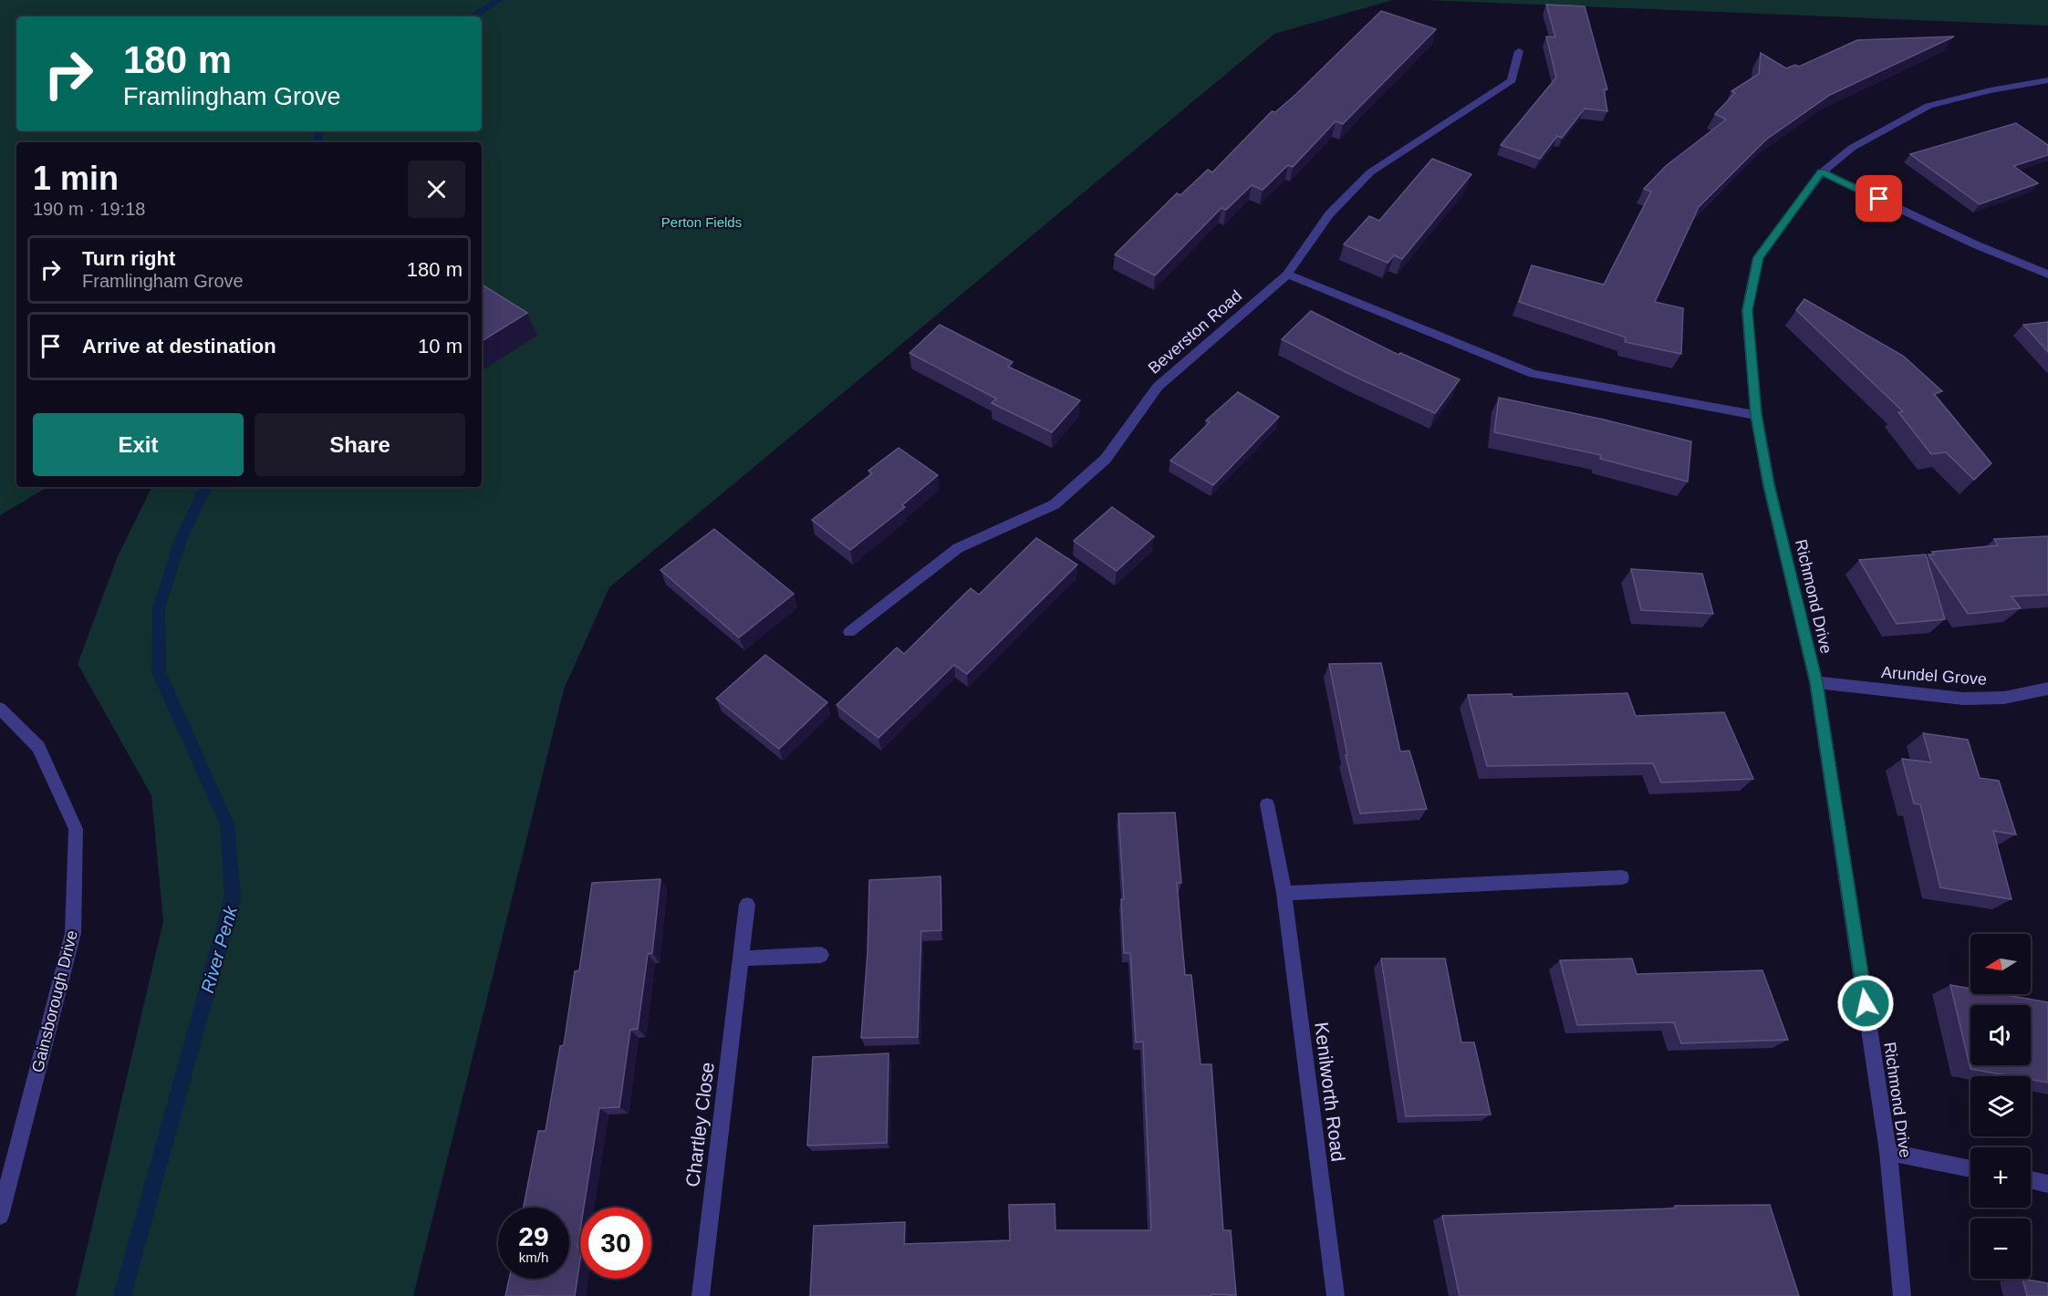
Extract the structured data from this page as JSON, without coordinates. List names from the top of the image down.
{
  "streets": {
    "street": [
      "Beverston Road",
      "Richmond Drive",
      "Arundel Grove",
      "Gainsborough Drive",
      "Kenilworth Road",
      "Chartley Close"
    ]
  },
  "crossings": [
    ["Richmond Drive", "Arundel Grove"]
  ],
  "water": ["River Penk"],
  "parks": ["Perton Fields"],
  "north": "left",
  "page": {
    "turn": ["180 m", "Framlingham Grove"],
    "heading": ["1 min", "190 m · 19:18"],
    "list": [
      {
        "name": "Turn right",
        "note": "Framlingham Grove",
        "value": "180 m"
      },
      {
        "name": "Arrive at destination",
        "value": "10 m"
      }
    ],
    "buttons": ["Exit", "Share"],
    "map_buttons": ["+", "−"],
    "speed": "29 km/h",
    "limit": "30"
  }
}
